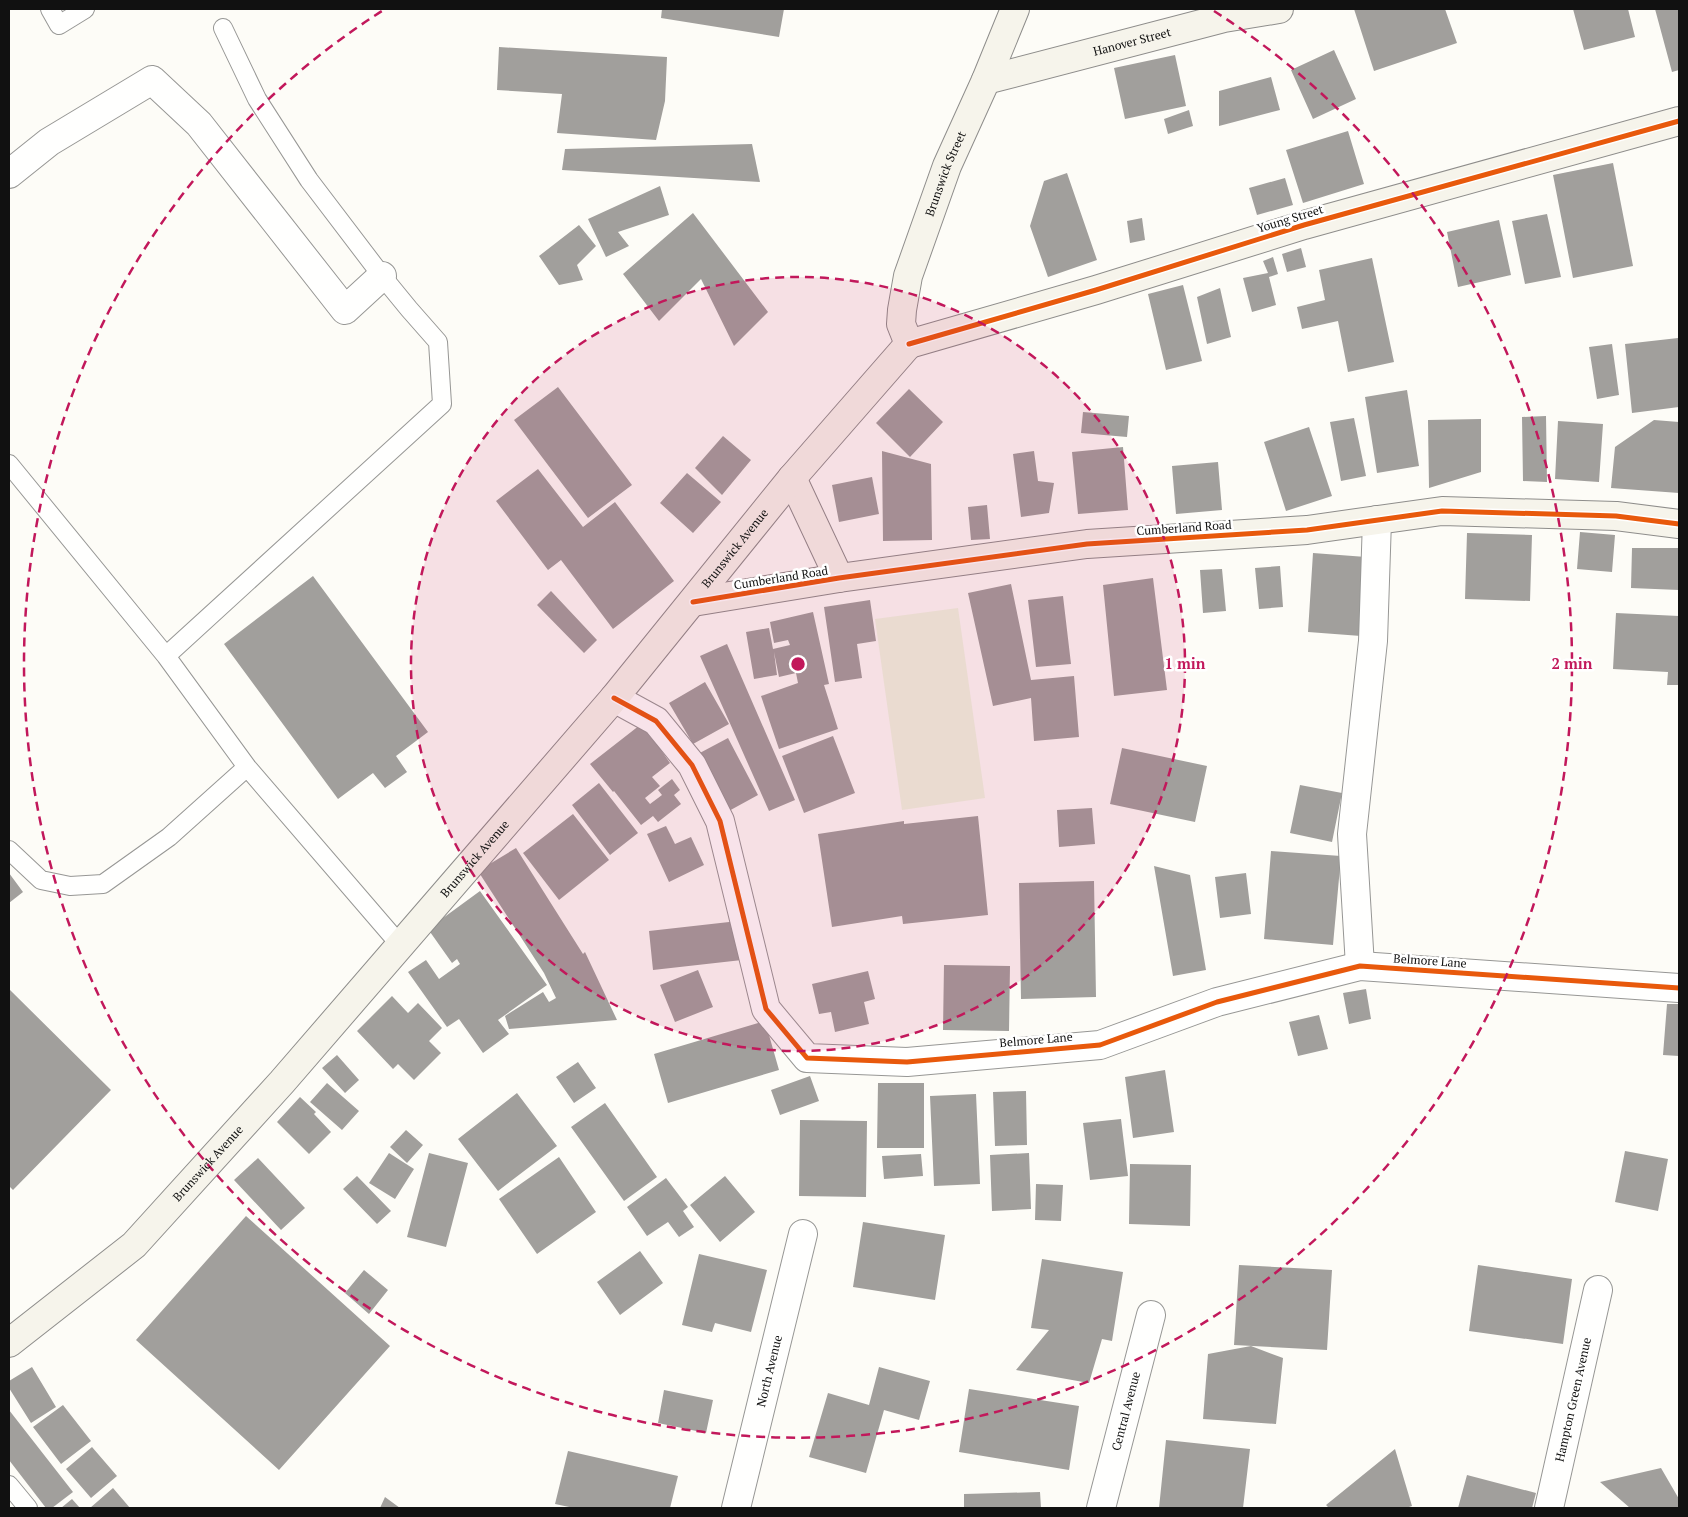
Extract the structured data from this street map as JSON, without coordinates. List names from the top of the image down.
{
  "streets": {
    "street": [
      "Hanover Street",
      "Brunswick Street",
      "Young Street",
      "Cumberland Road",
      "Brunswick Avenue",
      "Belmore Lane",
      "North Avenue",
      "Hampton Green Avenue",
      "Central Avenue"
    ]
  },
  "crossings": [
    ["Hanover Street", "Brunswick Street"],
    ["Brunswick Street", "Young Street"],
    ["Brunswick Street", "Brunswick Avenue"],
    ["Young Street", "Brunswick Avenue"],
    ["Cumberland Road", "Brunswick Avenue"],
    ["Brunswick Avenue", "Belmore Lane"]
  ],
  "rings": ["1 min", "2 min"]
}
